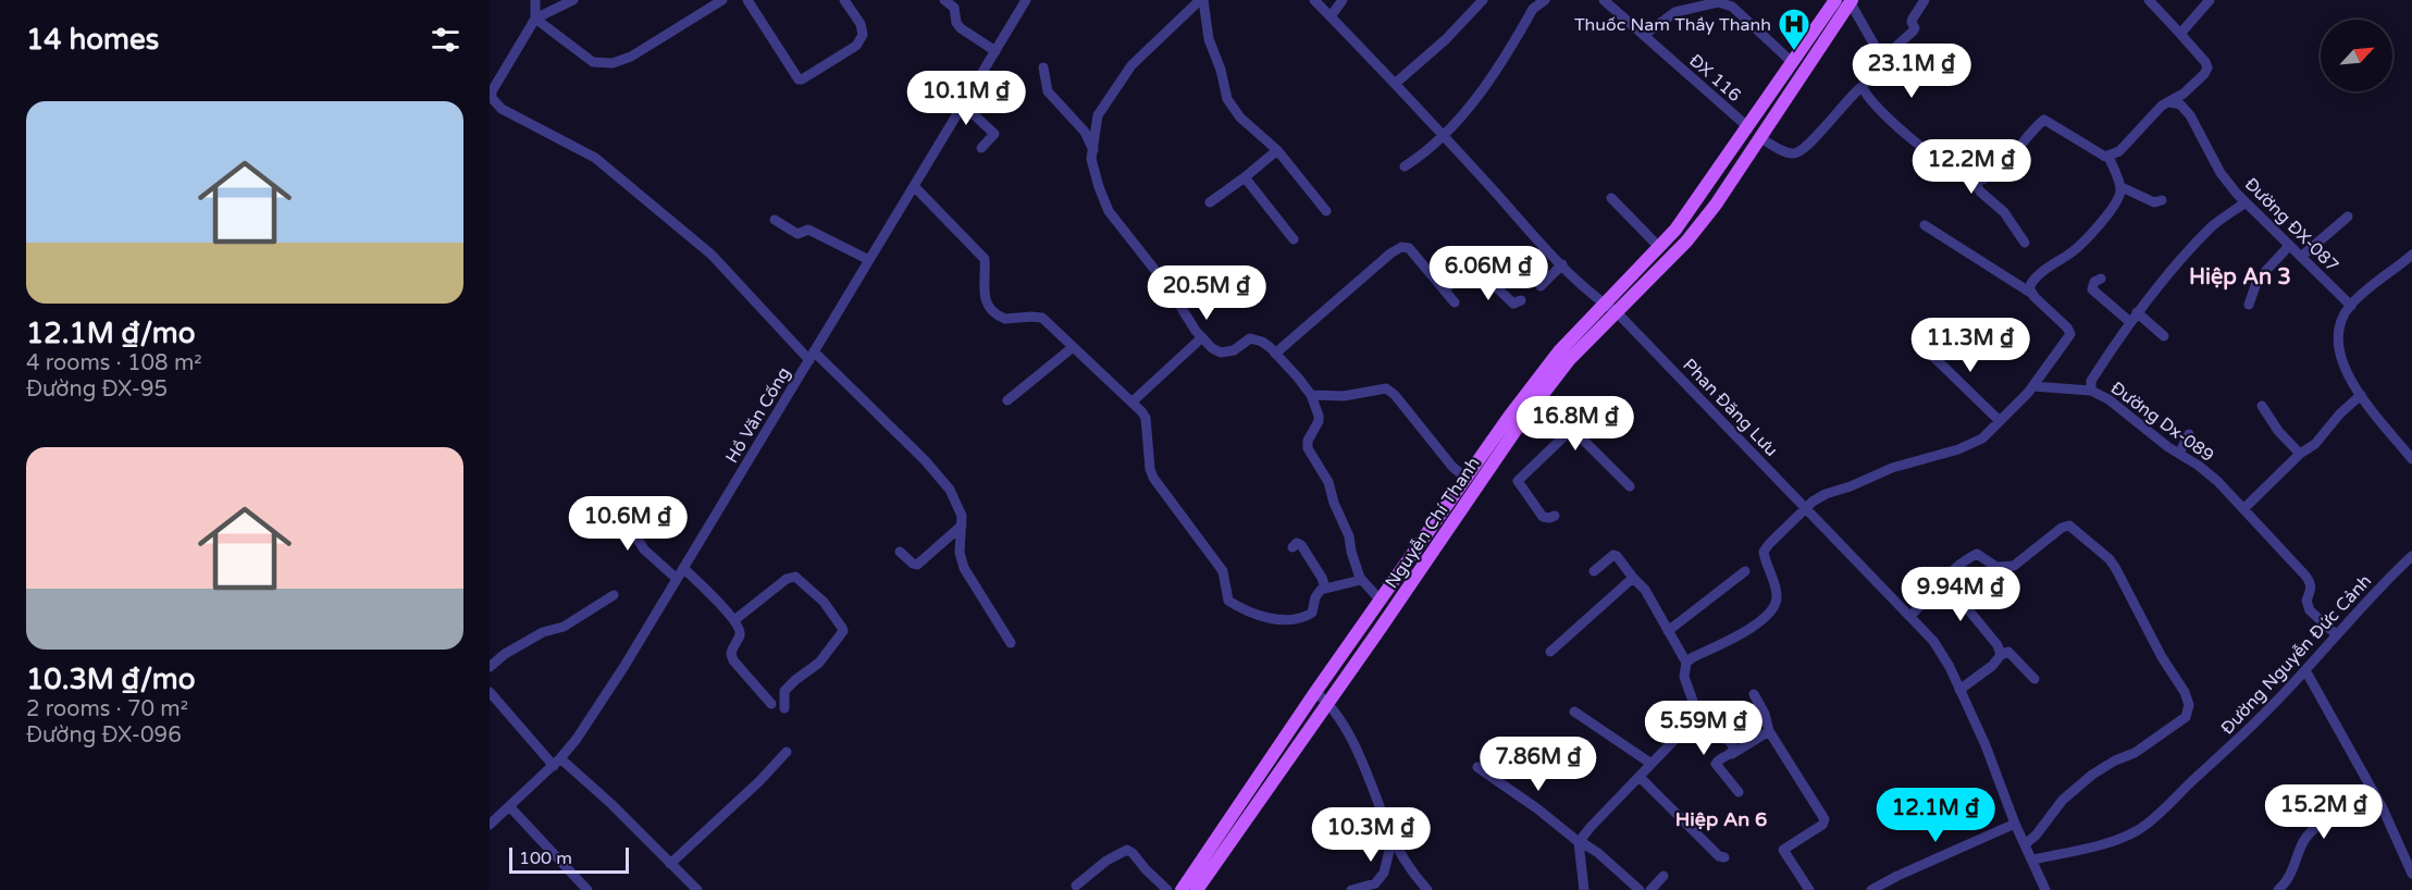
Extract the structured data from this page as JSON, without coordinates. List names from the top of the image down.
{
  "streets": {
    "main road": ["Nguyễn Chí Thanh"],
    "street": [
      "ĐX 116",
      "Đường ĐX-087",
      "Phan Đăng Lưu",
      "Hồ Văn Cống",
      "Đường Dx-089",
      "Đường Nguyễn Đức Cảnh"
    ]
  },
  "crossings": [
    ["ĐX 116", "Nguyễn Chí Thanh"],
    ["Phan Đăng Lưu", "Nguyễn Chí Thanh"],
    ["Phan Đăng Lưu", "Đường Nguyễn Đức Cảnh"],
    ["Đường Dx-089", "Đường Nguyễn Đức Cảnh"]
  ],
  "districts": ["Hiệp An 3", "Hiệp An 6"],
  "places": {
    "hospital": ["Thuốc Nam Thầy Thanh"]
  },
  "scale_bar": "100 m",
  "north": "top right",
  "page": {
    "heading": "14 homes",
    "price": [
      "23.1M ₫",
      "10.1M ₫",
      "12.2M ₫",
      "6.06M ₫",
      "20.5M ₫",
      "11.3M ₫",
      "16.8M ₫",
      "10.6M ₫",
      "9.94M ₫",
      "5.59M ₫",
      "7.86M ₫",
      "15.2M ₫",
      "12.1M ₫",
      "10.3M ₫"
    ],
    "list": [
      {
        "name": "12.1M ₫/mo",
        "note": "4 rooms · 108 m² · Đường ĐX-95"
      },
      {
        "name": "10.3M ₫/mo",
        "note": "2 rooms · 70 m² · Đường ĐX-096"
      }
    ],
    "scale": "100 m"
  }
}
